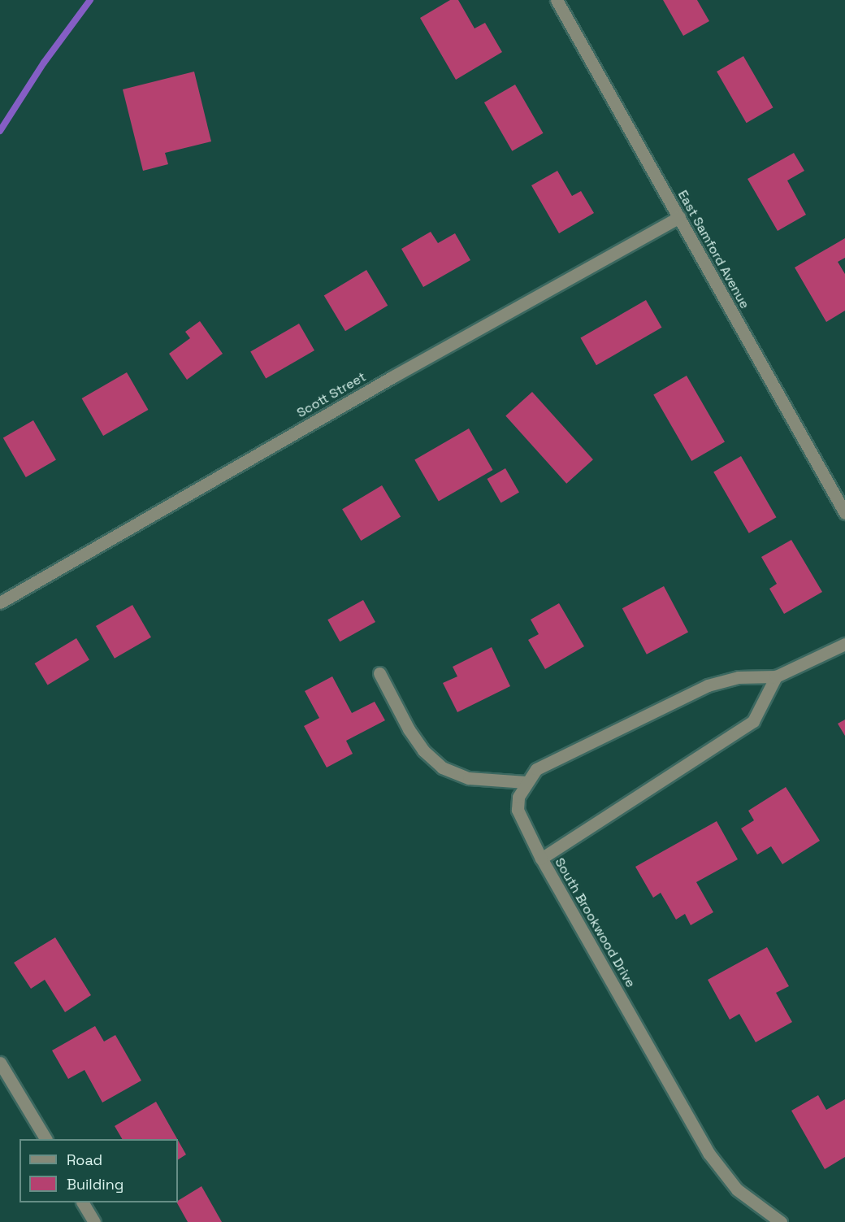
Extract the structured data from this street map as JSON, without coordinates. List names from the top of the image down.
{
  "streets": {
    "street": ["East Samford Avenue", "Scott Street", "South Brookwood Drive"]
  },
  "crossings": [
    ["East Samford Avenue", "Scott Street"]
  ],
  "legend": ["Road", "Building"]
}
